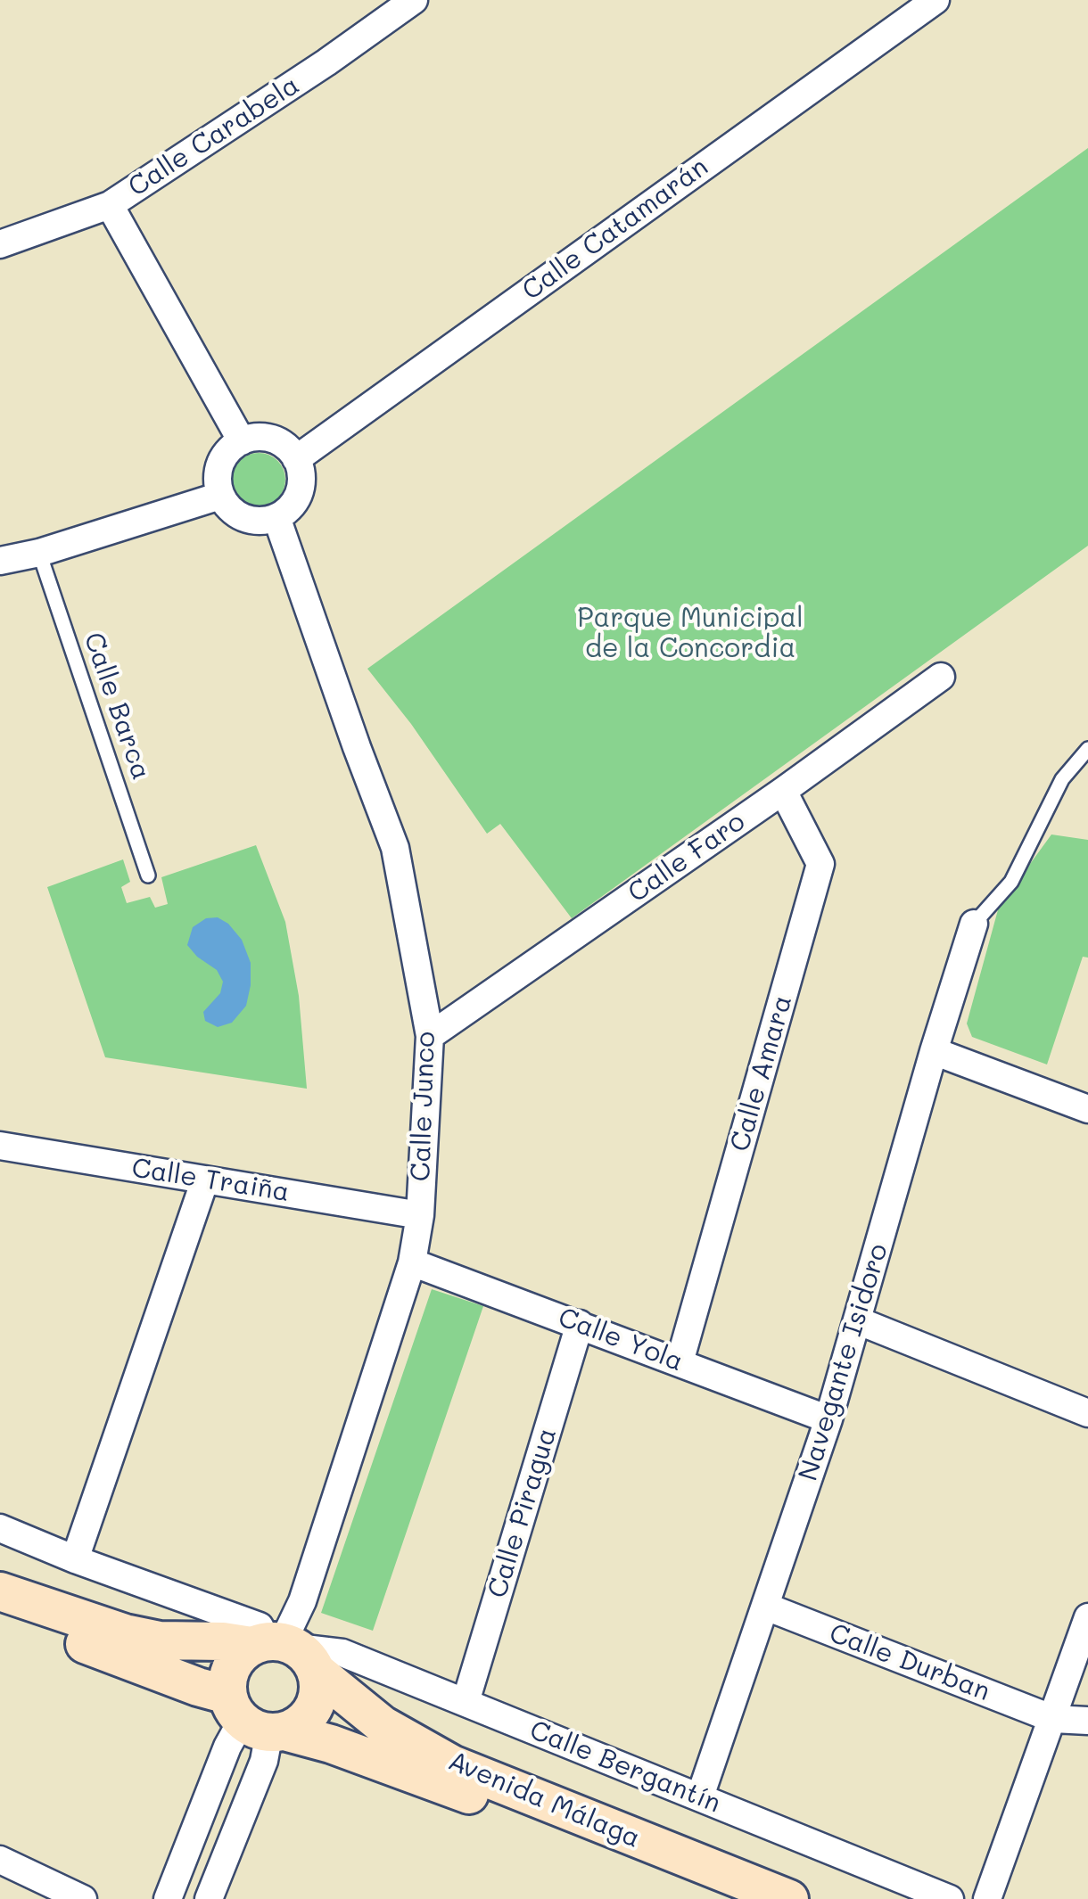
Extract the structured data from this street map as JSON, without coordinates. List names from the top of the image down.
{
  "streets": {
    "street": [
      "Calle Carabela",
      "Calle Catamarán",
      "Calle Faro",
      "Calle Amara",
      "Calle Junco",
      "Calle Traiña",
      "Calle Yola",
      "Navegante Isidoro",
      "Calle Piragua",
      "Calle Durban",
      "Calle Bergantín",
      "Avenida Málaga"
    ],
    "lane": ["Calle Barca"]
  },
  "crossings": [
    ["Calle Catamarán", "Calle Junco"],
    ["Calle Faro", "Calle Amara"],
    ["Calle Faro", "Calle Junco"],
    ["Calle Amara", "Calle Yola"],
    ["Calle Junco", "Calle Traiña"],
    ["Calle Junco", "Calle Yola"],
    ["Calle Junco", "Calle Bergantín"],
    ["Calle Junco", "Avenida Málaga"],
    ["Calle Yola", "Navegante Isidoro"],
    ["Calle Yola", "Calle Piragua"],
    ["Navegante Isidoro", "Calle Durban"],
    ["Navegante Isidoro", "Calle Bergantín"],
    ["Calle Piragua", "Calle Bergantín"],
    ["Calle Bergantín", "Avenida Málaga"]
  ],
  "parks": ["Parque Municipal de la Concordia"]
}
